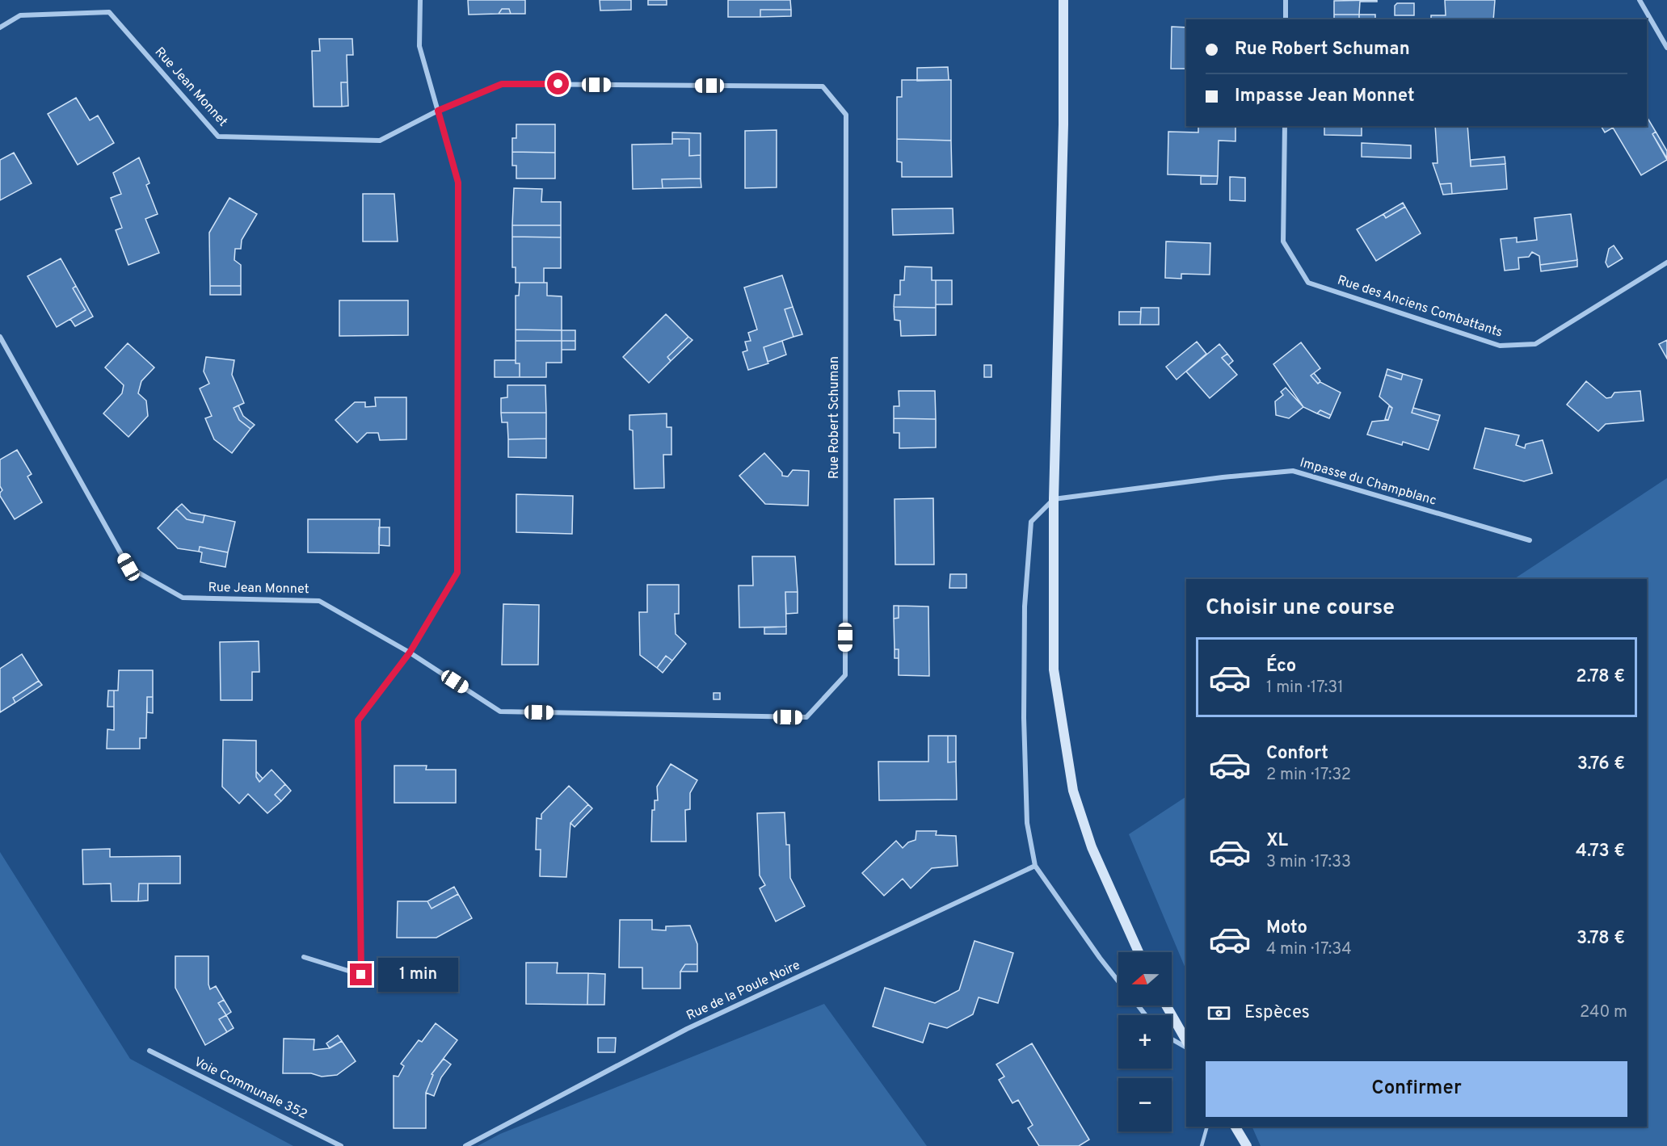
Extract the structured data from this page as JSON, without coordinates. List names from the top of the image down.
{
  "streets": {
    "street": [
      "Rue Jean Monnet",
      "Rue des Anciens Combattants",
      "Rue Robert Schuman",
      "Impasse du Champblanc",
      "Rue de la Poule Noire",
      "Voie Communale 352"
    ]
  },
  "crossings": [
    ["Rue Jean Monnet", "Rue Robert Schuman"]
  ],
  "north": "left",
  "page": {
    "banner": ["Rue Robert Schuman", "Impasse Jean Monnet"],
    "heading": "Choisir une course",
    "list": [
      {
        "name": "Éco",
        "note": "1 min · 17:31",
        "value": "2.78 €"
      },
      {
        "name": "Confort",
        "note": "2 min · 17:32",
        "value": "3.76 €"
      },
      {
        "name": "XL",
        "note": "3 min · 17:33",
        "value": "4.73 €"
      },
      {
        "name": "Moto",
        "note": "4 min · 17:34",
        "value": "3.78 €"
      }
    ],
    "map_buttons": ["+", "−"],
    "bubble": "1 min",
    "pay": ["Espèces", "240 m"],
    "buttons": "Confirmer"
  }
}
